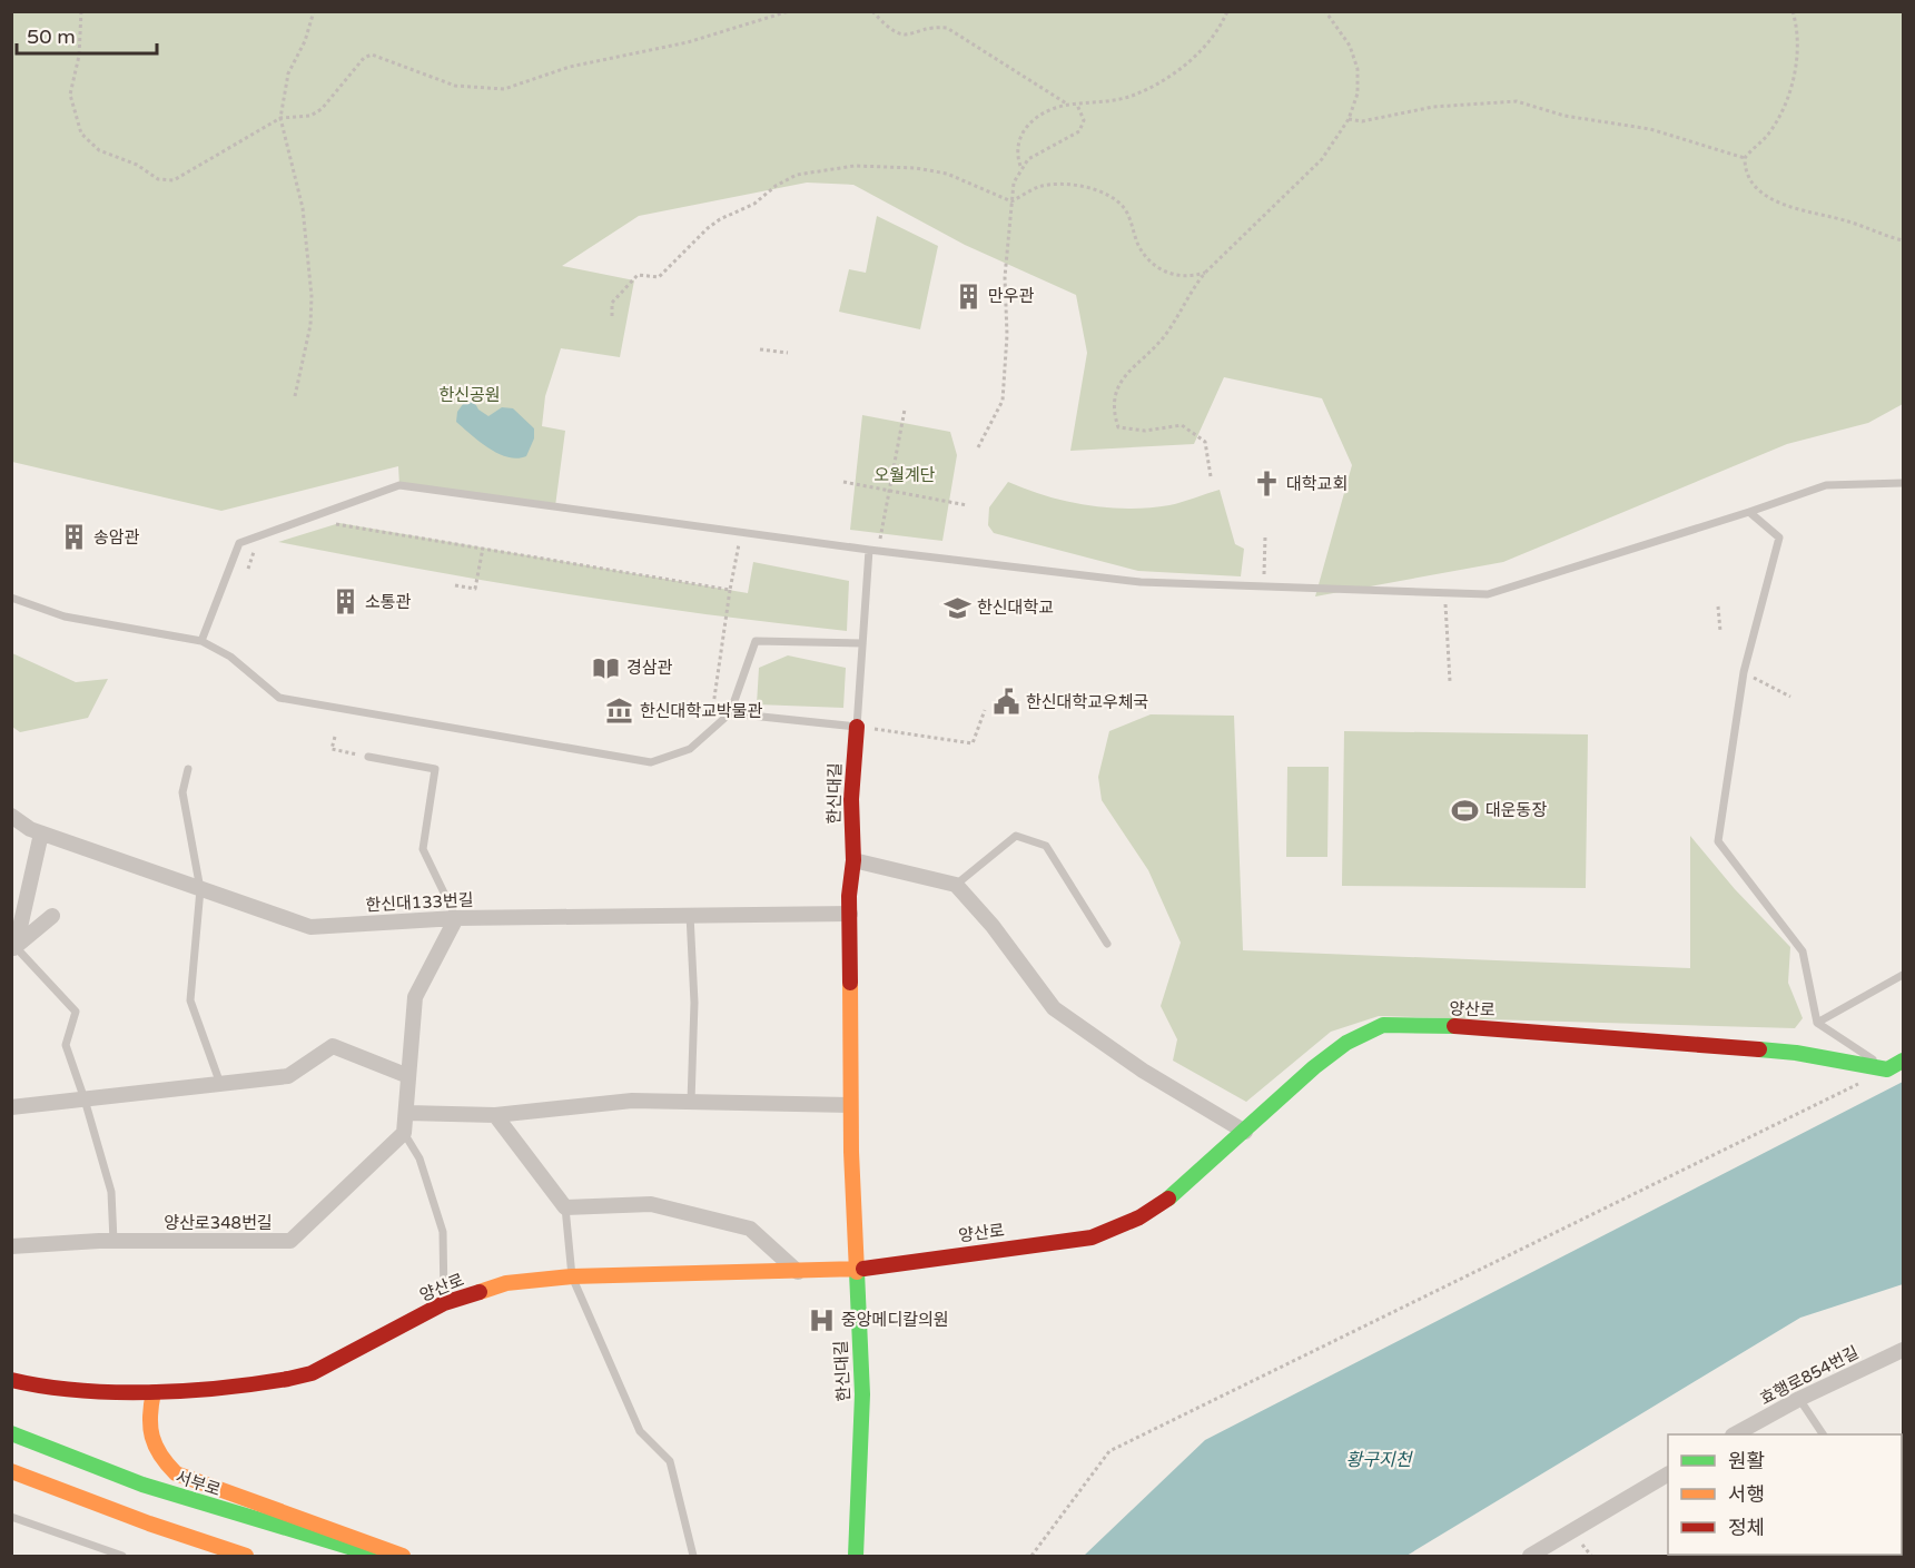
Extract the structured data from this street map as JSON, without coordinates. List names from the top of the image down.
{
  "streets": {
    "main road": ["한신대길", "양산로", "서부로"],
    "street": ["한신대133번길", "양산로348번길", "효행로854번길"]
  },
  "crossings": [
    ["한신대길", "한신대133번길"],
    ["한신대길", "양산로"]
  ],
  "water": ["황구지천"],
  "parks": ["한신공원", "오월계단"],
  "places": {
    "building": ["만우관", "송암관", "소통관"],
    "church": ["대학교회"],
    "school or university": ["한신대학교"],
    "library": ["경삼관"],
    "public building": ["한신대학교우체국"],
    "museum": ["한신대학교박물관"],
    "sports": ["대운동장"],
    "hospital": ["중앙메디칼의원"]
  },
  "legend": ["원활", "서행", "정체"],
  "scale_bar": "50 m"
}
